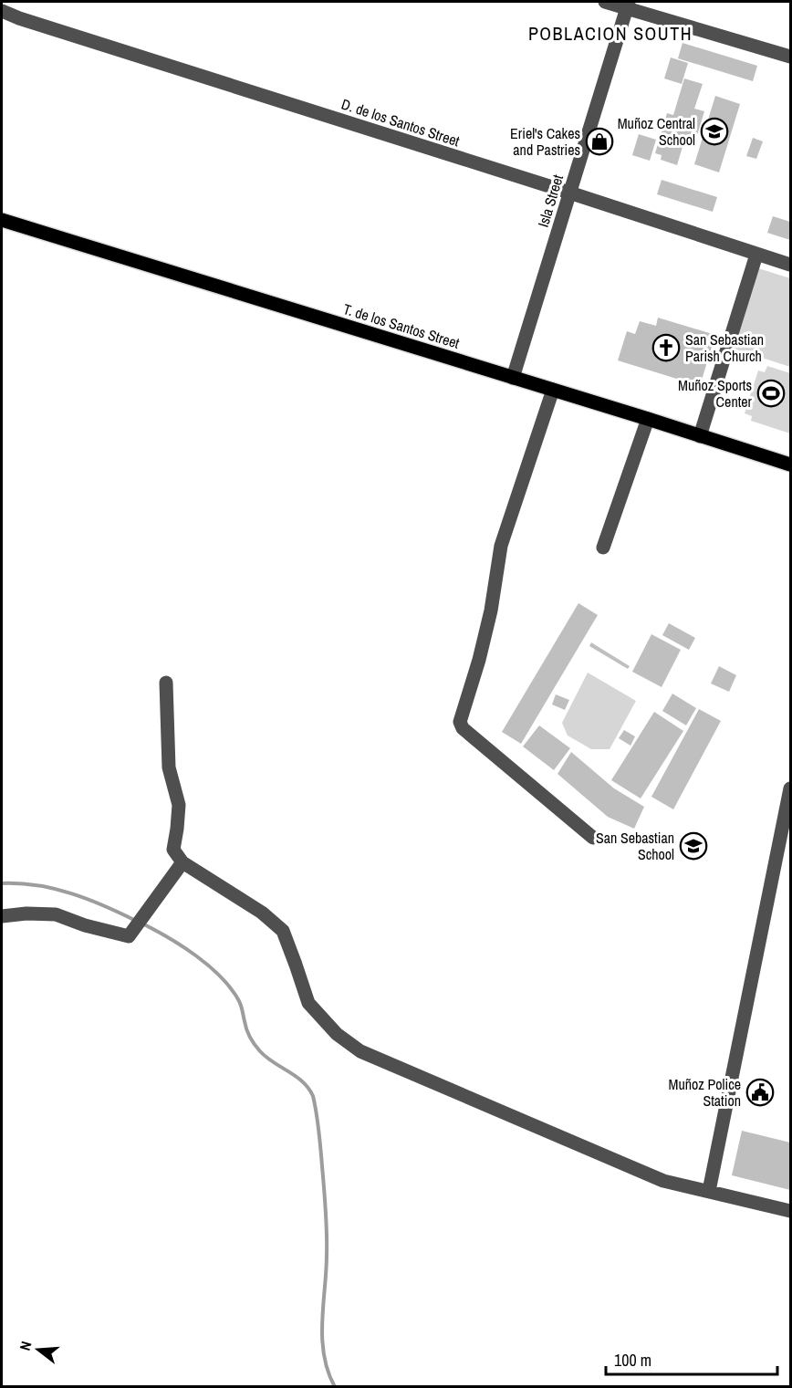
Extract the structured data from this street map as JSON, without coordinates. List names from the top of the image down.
{
  "streets": {
    "main road": ["T. de los Santos Street"],
    "street": ["D. de los Santos Street", "Isla Street"]
  },
  "crossings": [
    ["D. de los Santos Street", "Isla Street"],
    ["Isla Street", "T. de los Santos Street"]
  ],
  "districts": ["POBLACION SOUTH"],
  "places": {
    "school or university": ["Muñoz Central School", "San Sebastian School"],
    "shop": ["Eriel's Cakes and Pastries"],
    "church": ["San Sebastian Parish Church"],
    "sports": ["Muñoz Sports Center"],
    "public building": ["Muñoz Police Station"]
  },
  "scale_bar": "100 m",
  "north": "left"
}
